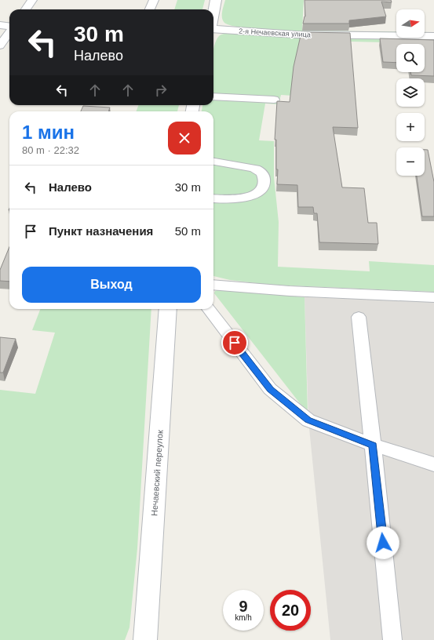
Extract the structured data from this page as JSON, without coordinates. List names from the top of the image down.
{
  "streets": {
    "street": ["2-я Нечаевская улица", "Нечаевский переулок"]
  },
  "north": "right",
  "page": {
    "map_buttons": ["+", "−"],
    "turn": ["30 m", "Налево"],
    "heading": ["1 мин", "80 m · 22:32"],
    "list": [
      {
        "name": "Налево",
        "value": "30 m"
      },
      {
        "name": "Пункт назначения",
        "value": "50 m"
      }
    ],
    "buttons": "Выход",
    "speed": "9 km/h",
    "limit": "20"
  }
}
